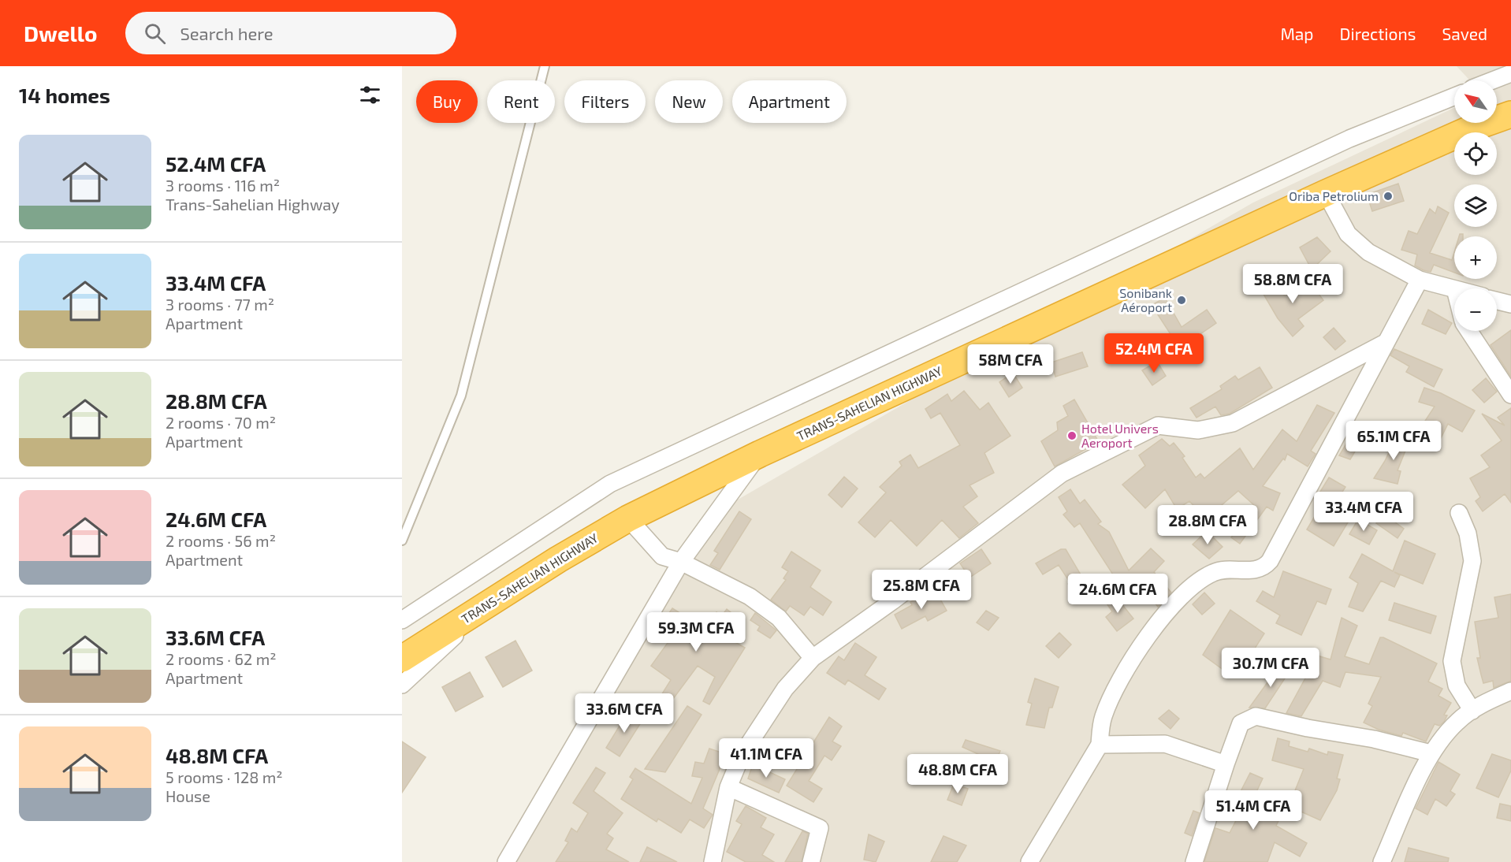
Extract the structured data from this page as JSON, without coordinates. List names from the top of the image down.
{
  "streets": {
    "highway": ["TRANS-SAHELIAN HIGHWAY"]
  },
  "places": ["Oriba Petrolium", "Sonibank Aéroport", "Hotel Univers Aeroport"],
  "north": "top left",
  "page": {
    "header": "Dwello",
    "search": "Search here",
    "nav": ["Map", "Directions", "Saved"],
    "heading": "14 homes",
    "map_buttons": ["+", "−"],
    "chip": [
      "Buy",
      "Rent",
      "Filters",
      "New",
      "Apartment"
    ],
    "list": [
      {
        "name": "52.4M CFA",
        "note": "3 rooms · 116 m² · Trans-Sahelian Highway"
      },
      {
        "name": "33.4M CFA",
        "note": "3 rooms · 77 m² · Apartment"
      },
      {
        "name": "28.8M CFA",
        "note": "2 rooms · 70 m² · Apartment"
      },
      {
        "name": "24.6M CFA",
        "note": "2 rooms · 56 m² · Apartment"
      },
      {
        "name": "33.6M CFA",
        "note": "2 rooms · 62 m² · Apartment"
      },
      {
        "name": "48.8M CFA",
        "note": "5 rooms · 128 m² · House"
      }
    ],
    "price": [
      "58.8M CFA",
      "52.4M CFA",
      "58M CFA",
      "65.1M CFA",
      "33.4M CFA",
      "28.8M CFA",
      "25.8M CFA",
      "24.6M CFA",
      "59.3M CFA",
      "30.7M CFA",
      "33.6M CFA",
      "41.1M CFA",
      "48.8M CFA",
      "51.4M CFA"
    ]
  }
}
